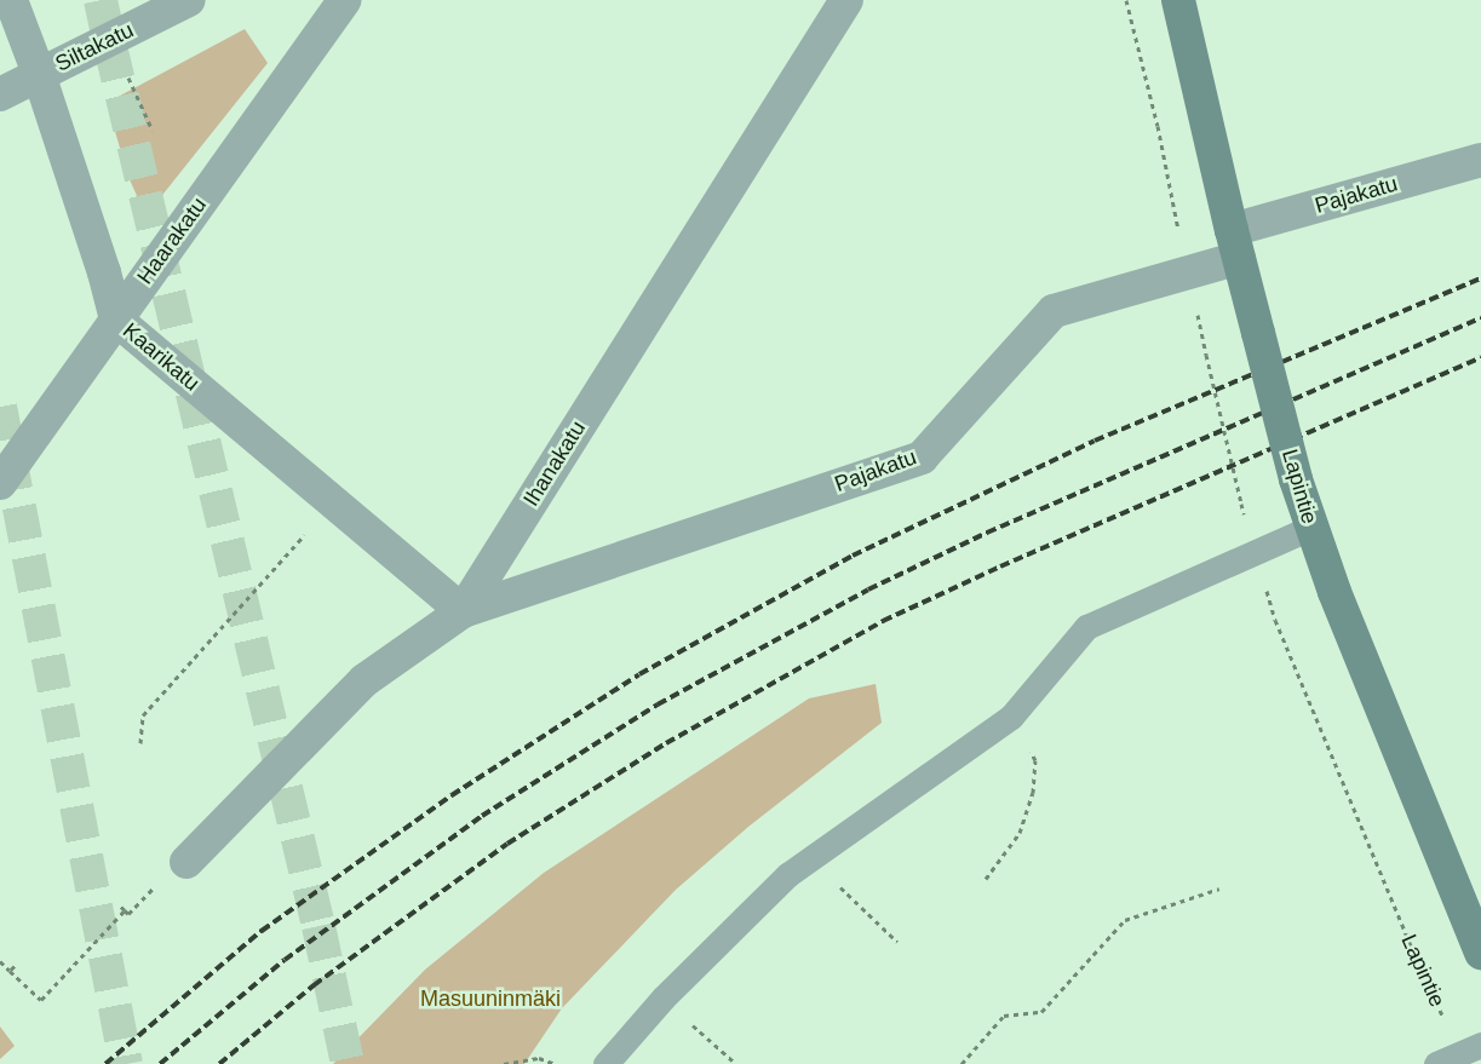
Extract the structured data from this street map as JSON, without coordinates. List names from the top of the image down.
{
  "streets": {
    "main road": ["Lapintie"],
    "street": [
      "Siltakatu",
      "Pajakatu",
      "Haarakatu",
      "Kaarikatu",
      "Ihanakatu"
    ]
  },
  "crossings": [
    ["Siltakatu", "Kaarikatu"],
    ["Pajakatu", "Kaarikatu"],
    ["Pajakatu", "Ihanakatu"],
    ["Pajakatu", "Lapintie"],
    ["Haarakatu", "Kaarikatu"],
    ["Kaarikatu", "Ihanakatu"]
  ],
  "parks": ["Masuuninmäki"]
}
